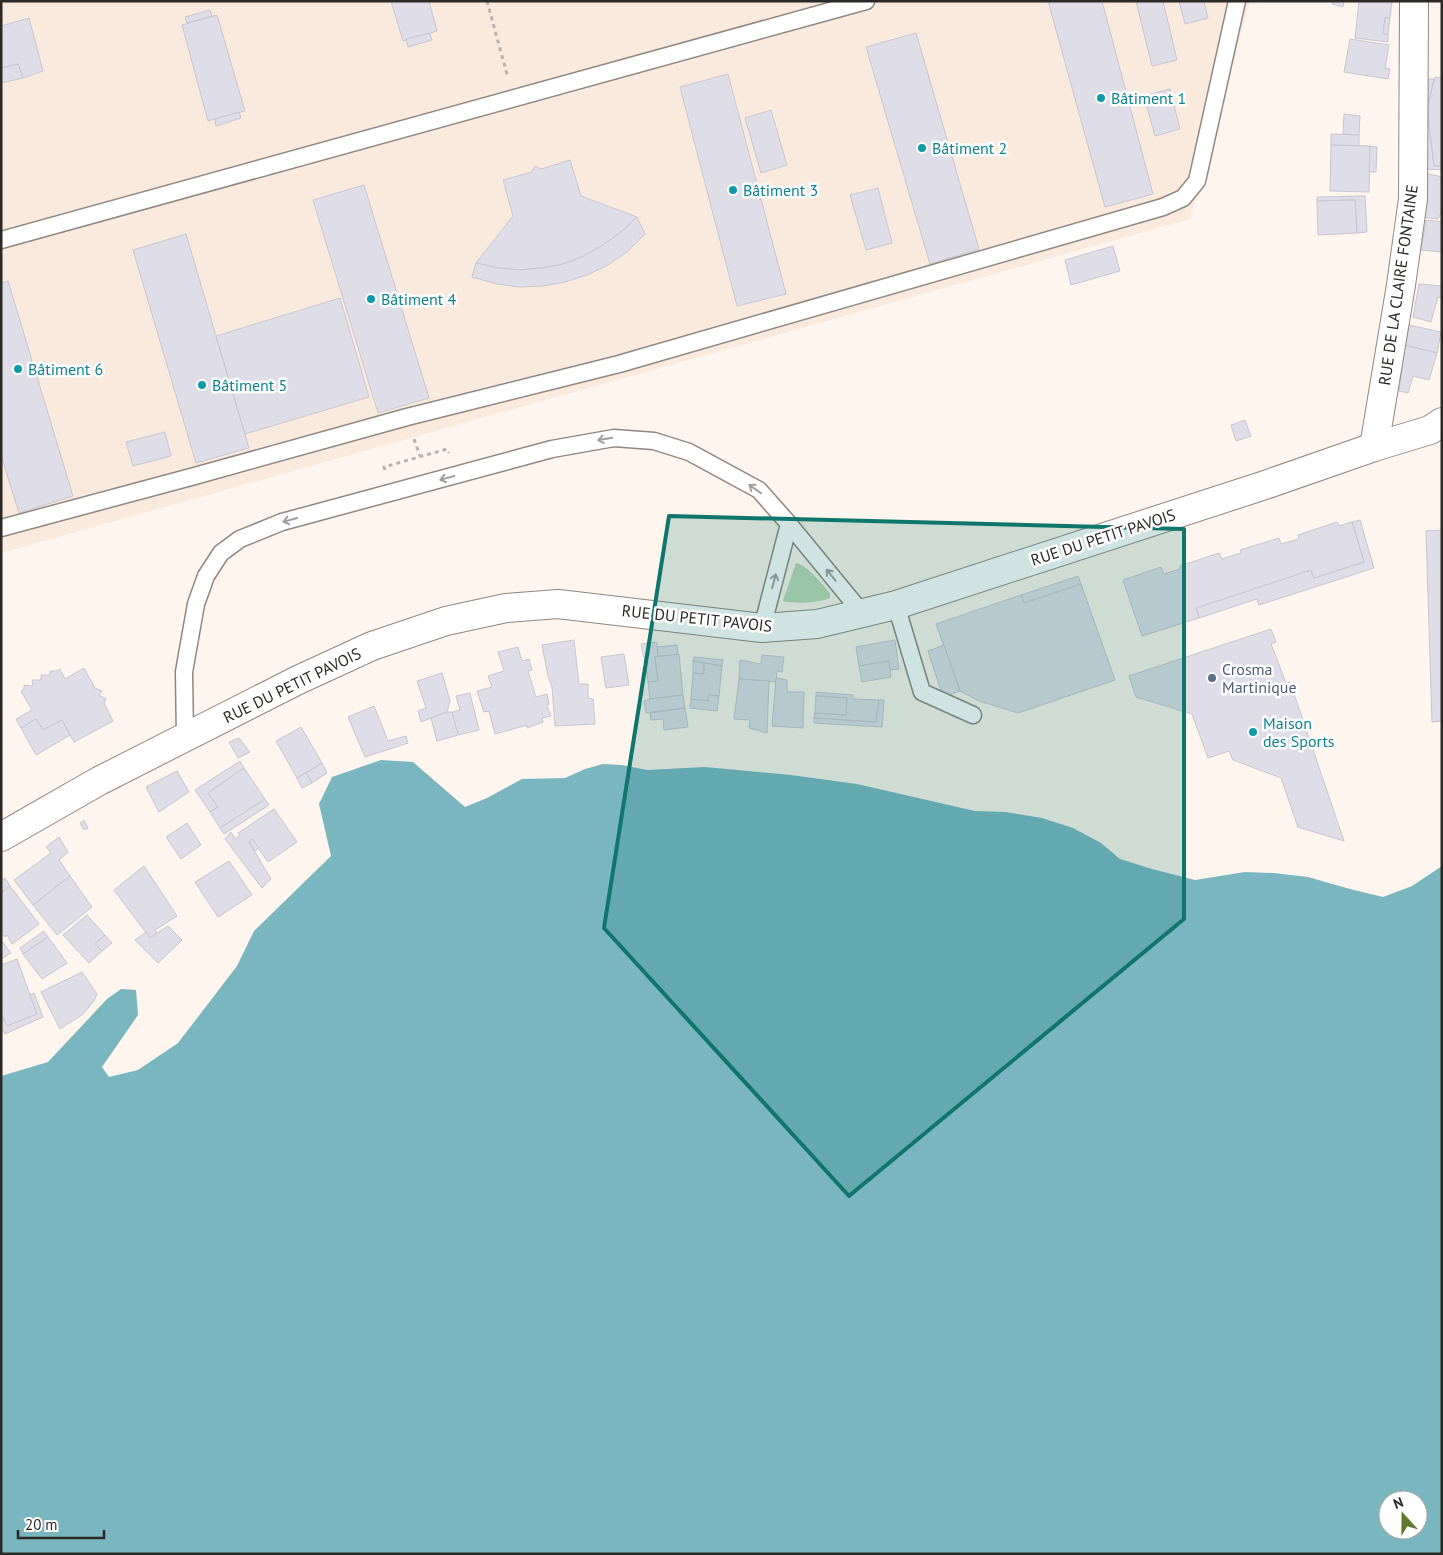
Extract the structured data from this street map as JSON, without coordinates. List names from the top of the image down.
{
  "streets": {
    "street": ["RUE DE LA CLAIRE FONTAINE", "RUE DU PETIT PAVOIS"]
  },
  "crossings": [
    ["RUE DE LA CLAIRE FONTAINE", "RUE DU PETIT PAVOIS"]
  ],
  "places": [
    "Bâtiment 1",
    "Bâtiment 2",
    "Bâtiment 3",
    "Bâtiment 4",
    "Bâtiment 6",
    "Bâtiment 5",
    "Crosma Martinique",
    "Maison des Sports"
  ],
  "scale_bar": "20 m",
  "north": "top"
}
